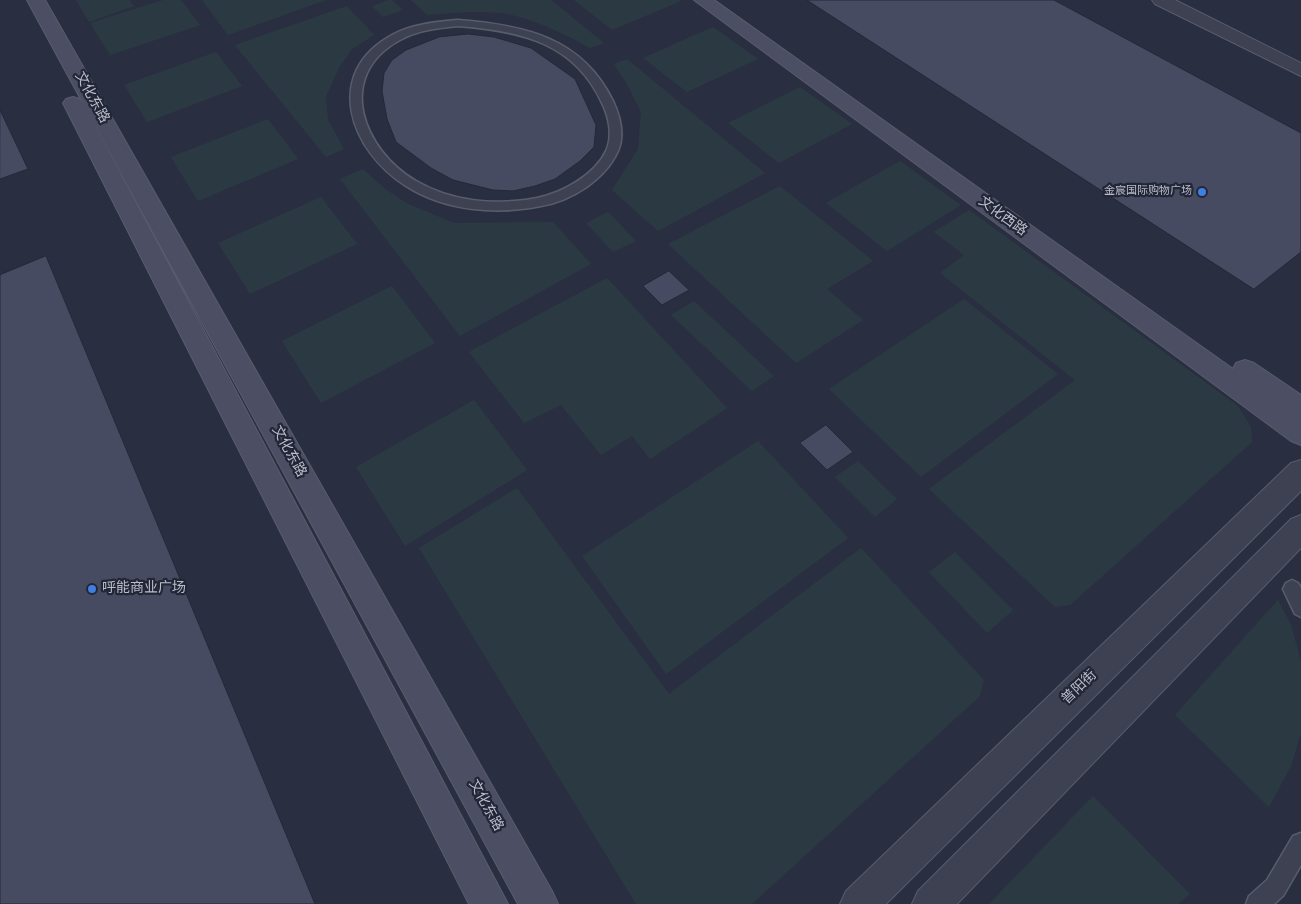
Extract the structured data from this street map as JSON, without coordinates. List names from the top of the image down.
{
  "streets": {
    "street": ["文化东路", "文化西路", "普阳街"]
  },
  "places": ["金宸国际购物广场", "呼能商业广场"]
}
